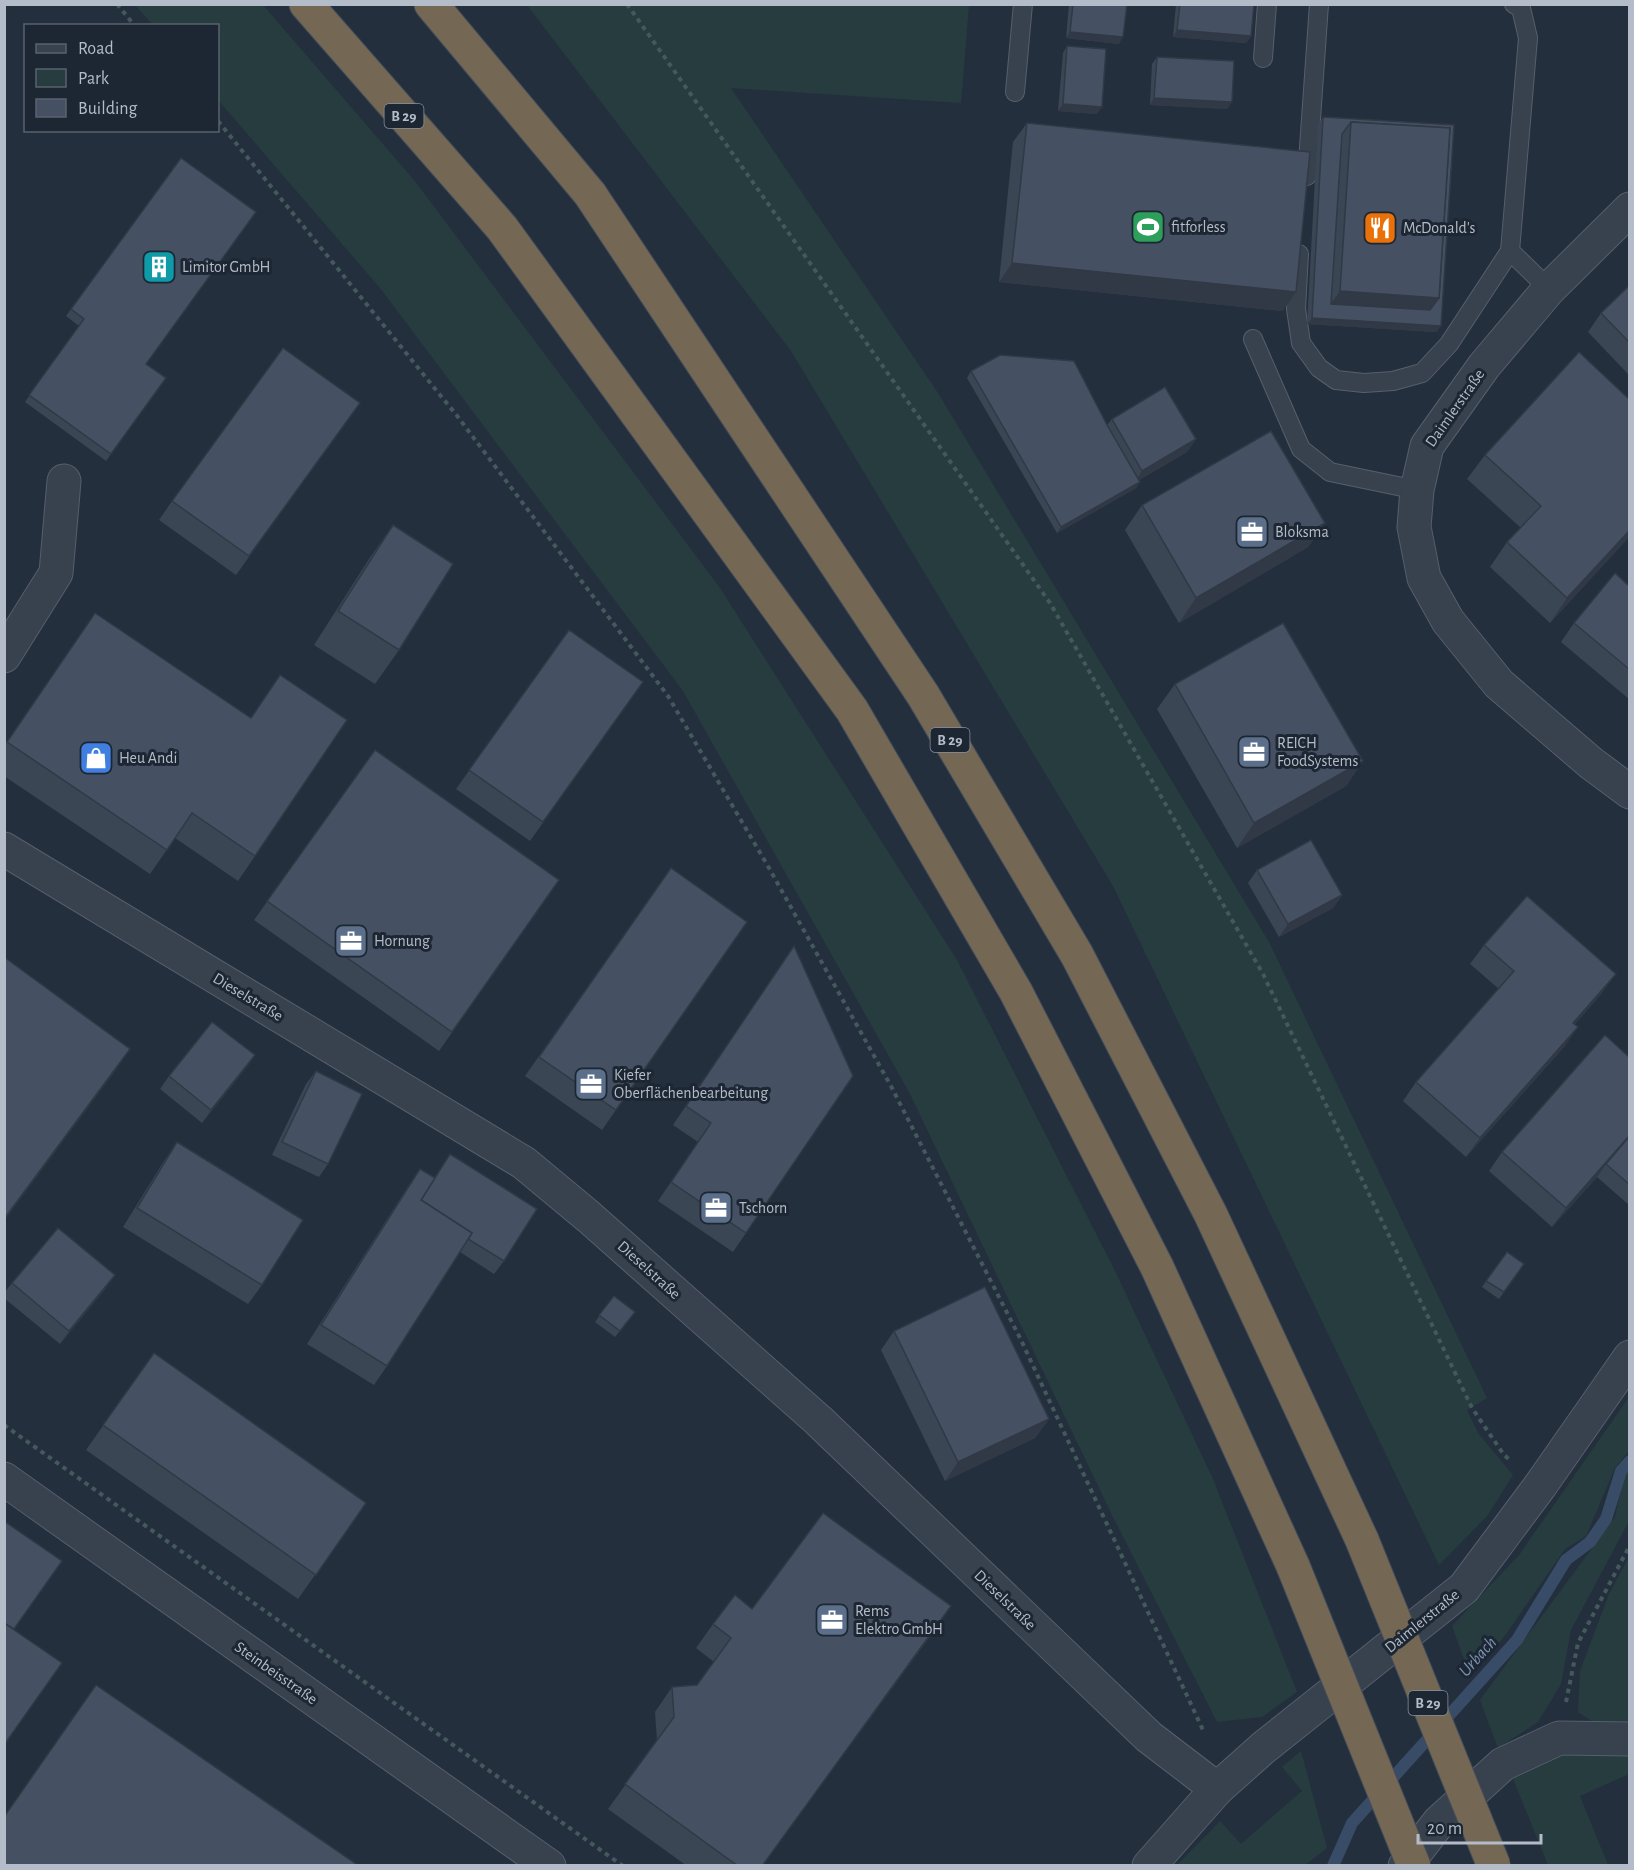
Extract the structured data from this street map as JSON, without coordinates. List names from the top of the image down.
{
  "streets": {
    "highway": ["B 29"],
    "street": ["Daimlerstraße", "Dieselstraße", "Steinbeisstraße"]
  },
  "crossings": [
    ["Daimlerstraße", "Dieselstraße"]
  ],
  "water": ["Urbach"],
  "places": {
    "sports": ["fitforless"],
    "restaurant": ["McDonald's"],
    "building": ["Limitor GmbH"],
    "office": [
      "Bloksma",
      "REICH FoodSystems",
      "Hornung",
      "Kiefer Oberflächenbearbeitung",
      "Tschorn",
      "Rems Elektro GmbH"
    ],
    "shop": ["Heu Andi"]
  },
  "legend": ["Road", "Park", "Building"],
  "scale_bar": "20 m"
}
